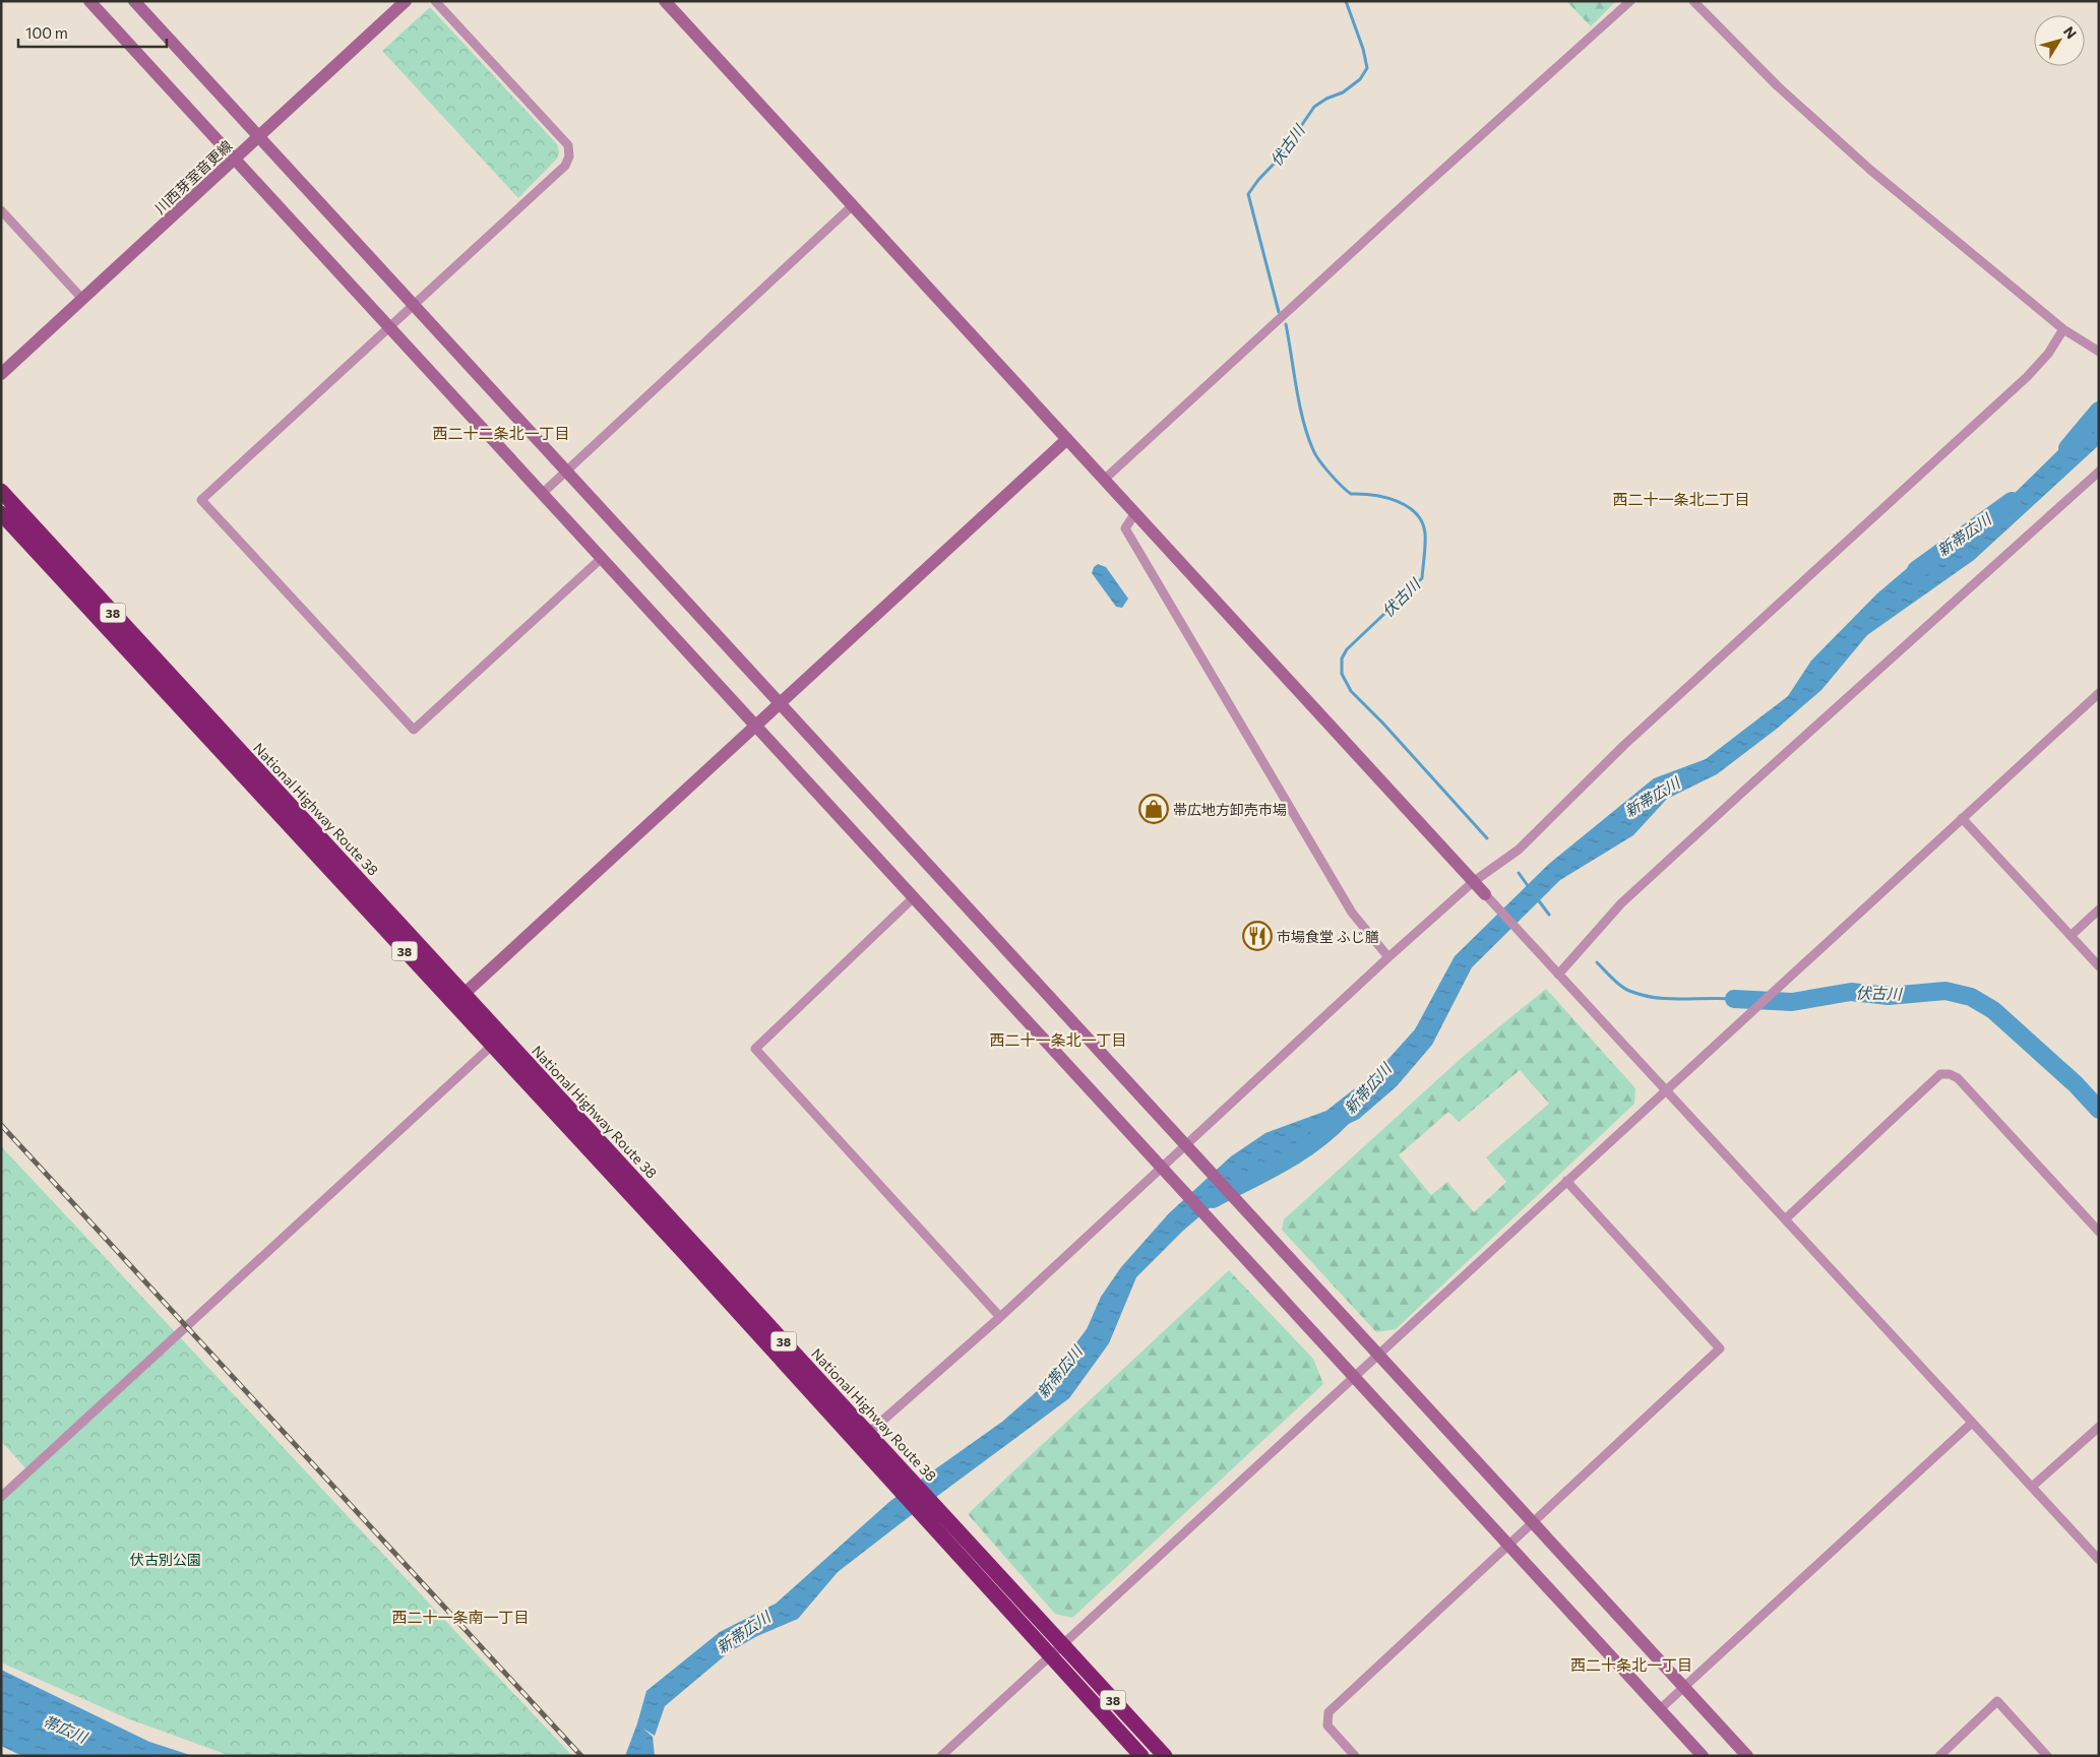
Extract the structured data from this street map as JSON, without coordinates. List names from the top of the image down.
{
  "streets": {
    "highway": ["38", "National Highway Route 38"],
    "street": ["川西芽室音更線"]
  },
  "districts": [
    "西二十二条北一丁目",
    "西二十一条北二丁目",
    "西二十一条北一丁目",
    "西二十一条南一丁目",
    "西二十条北一丁目"
  ],
  "water": ["伏古川", "新帯広川", "帯広川"],
  "parks": ["伏古別公園"],
  "places": {
    "shop": ["帯広地方卸売市場"],
    "restaurant": ["市場食堂 ふじ膳"]
  },
  "scale_bar": "100 m",
  "north": "top right"
}
